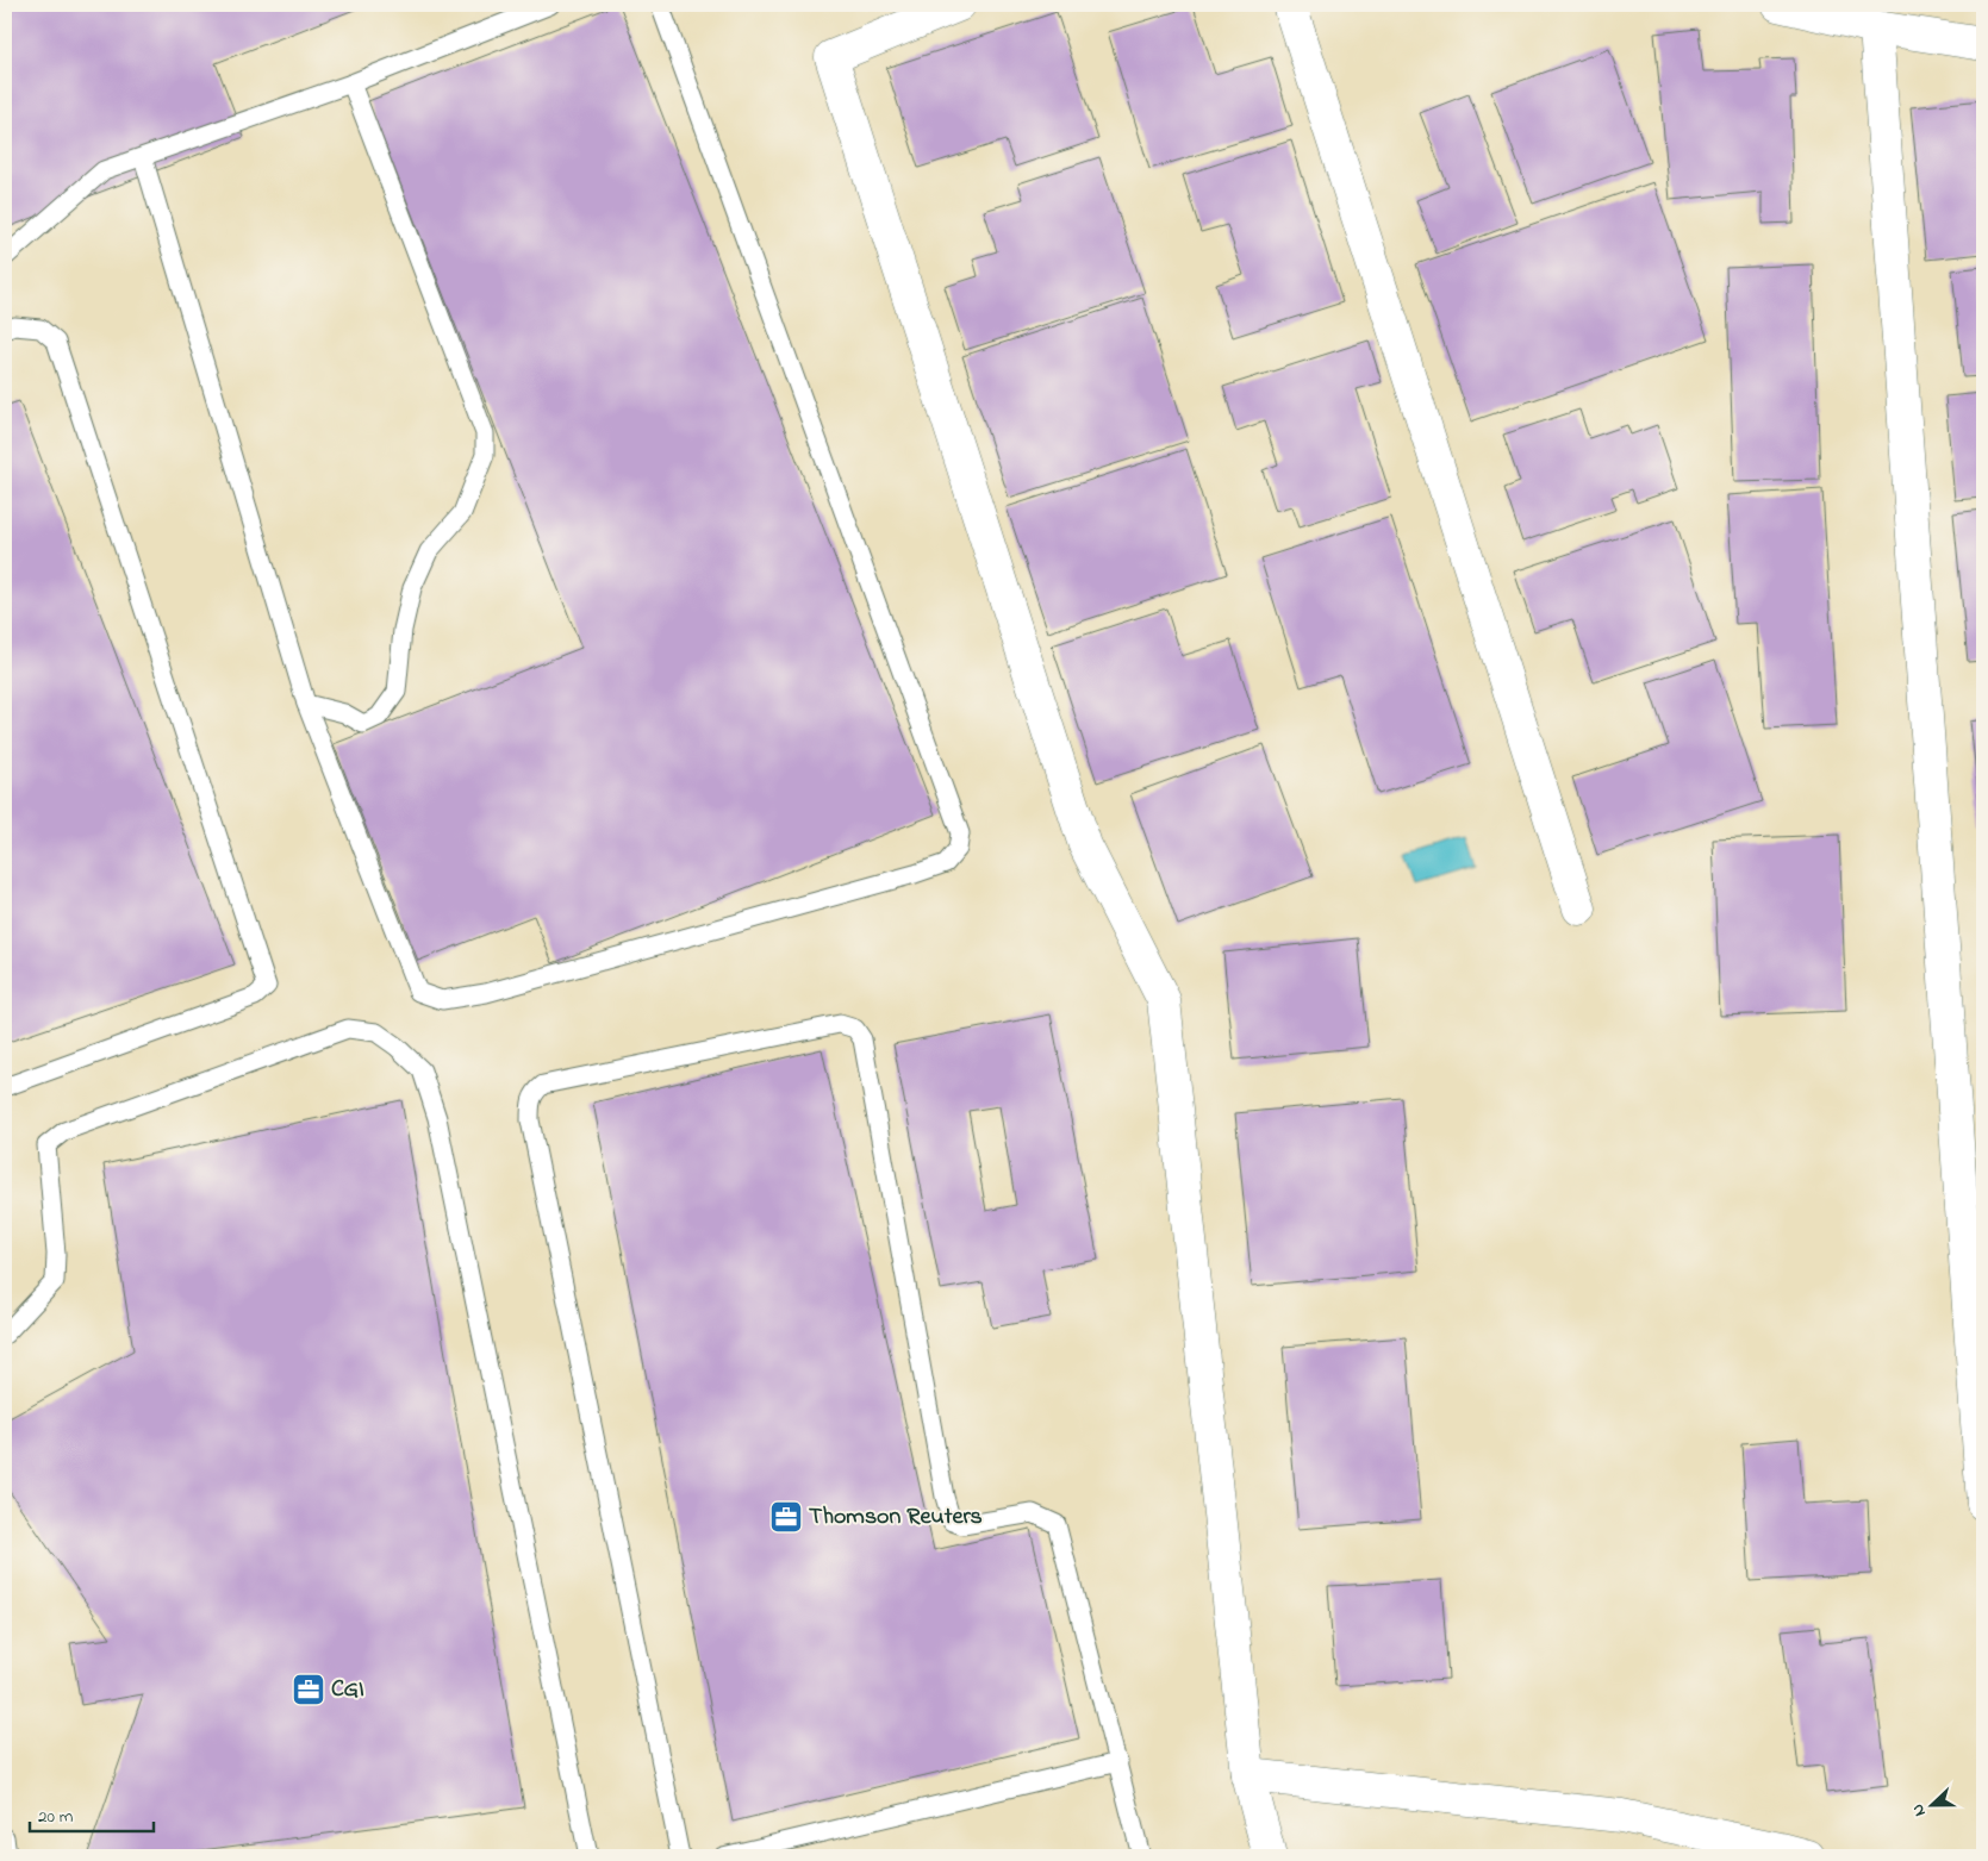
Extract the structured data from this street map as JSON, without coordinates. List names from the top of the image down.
{
  "places": {
    "office": ["Thomson Reuters", "CGI"]
  },
  "scale_bar": "20 m",
  "north": "left"
}
